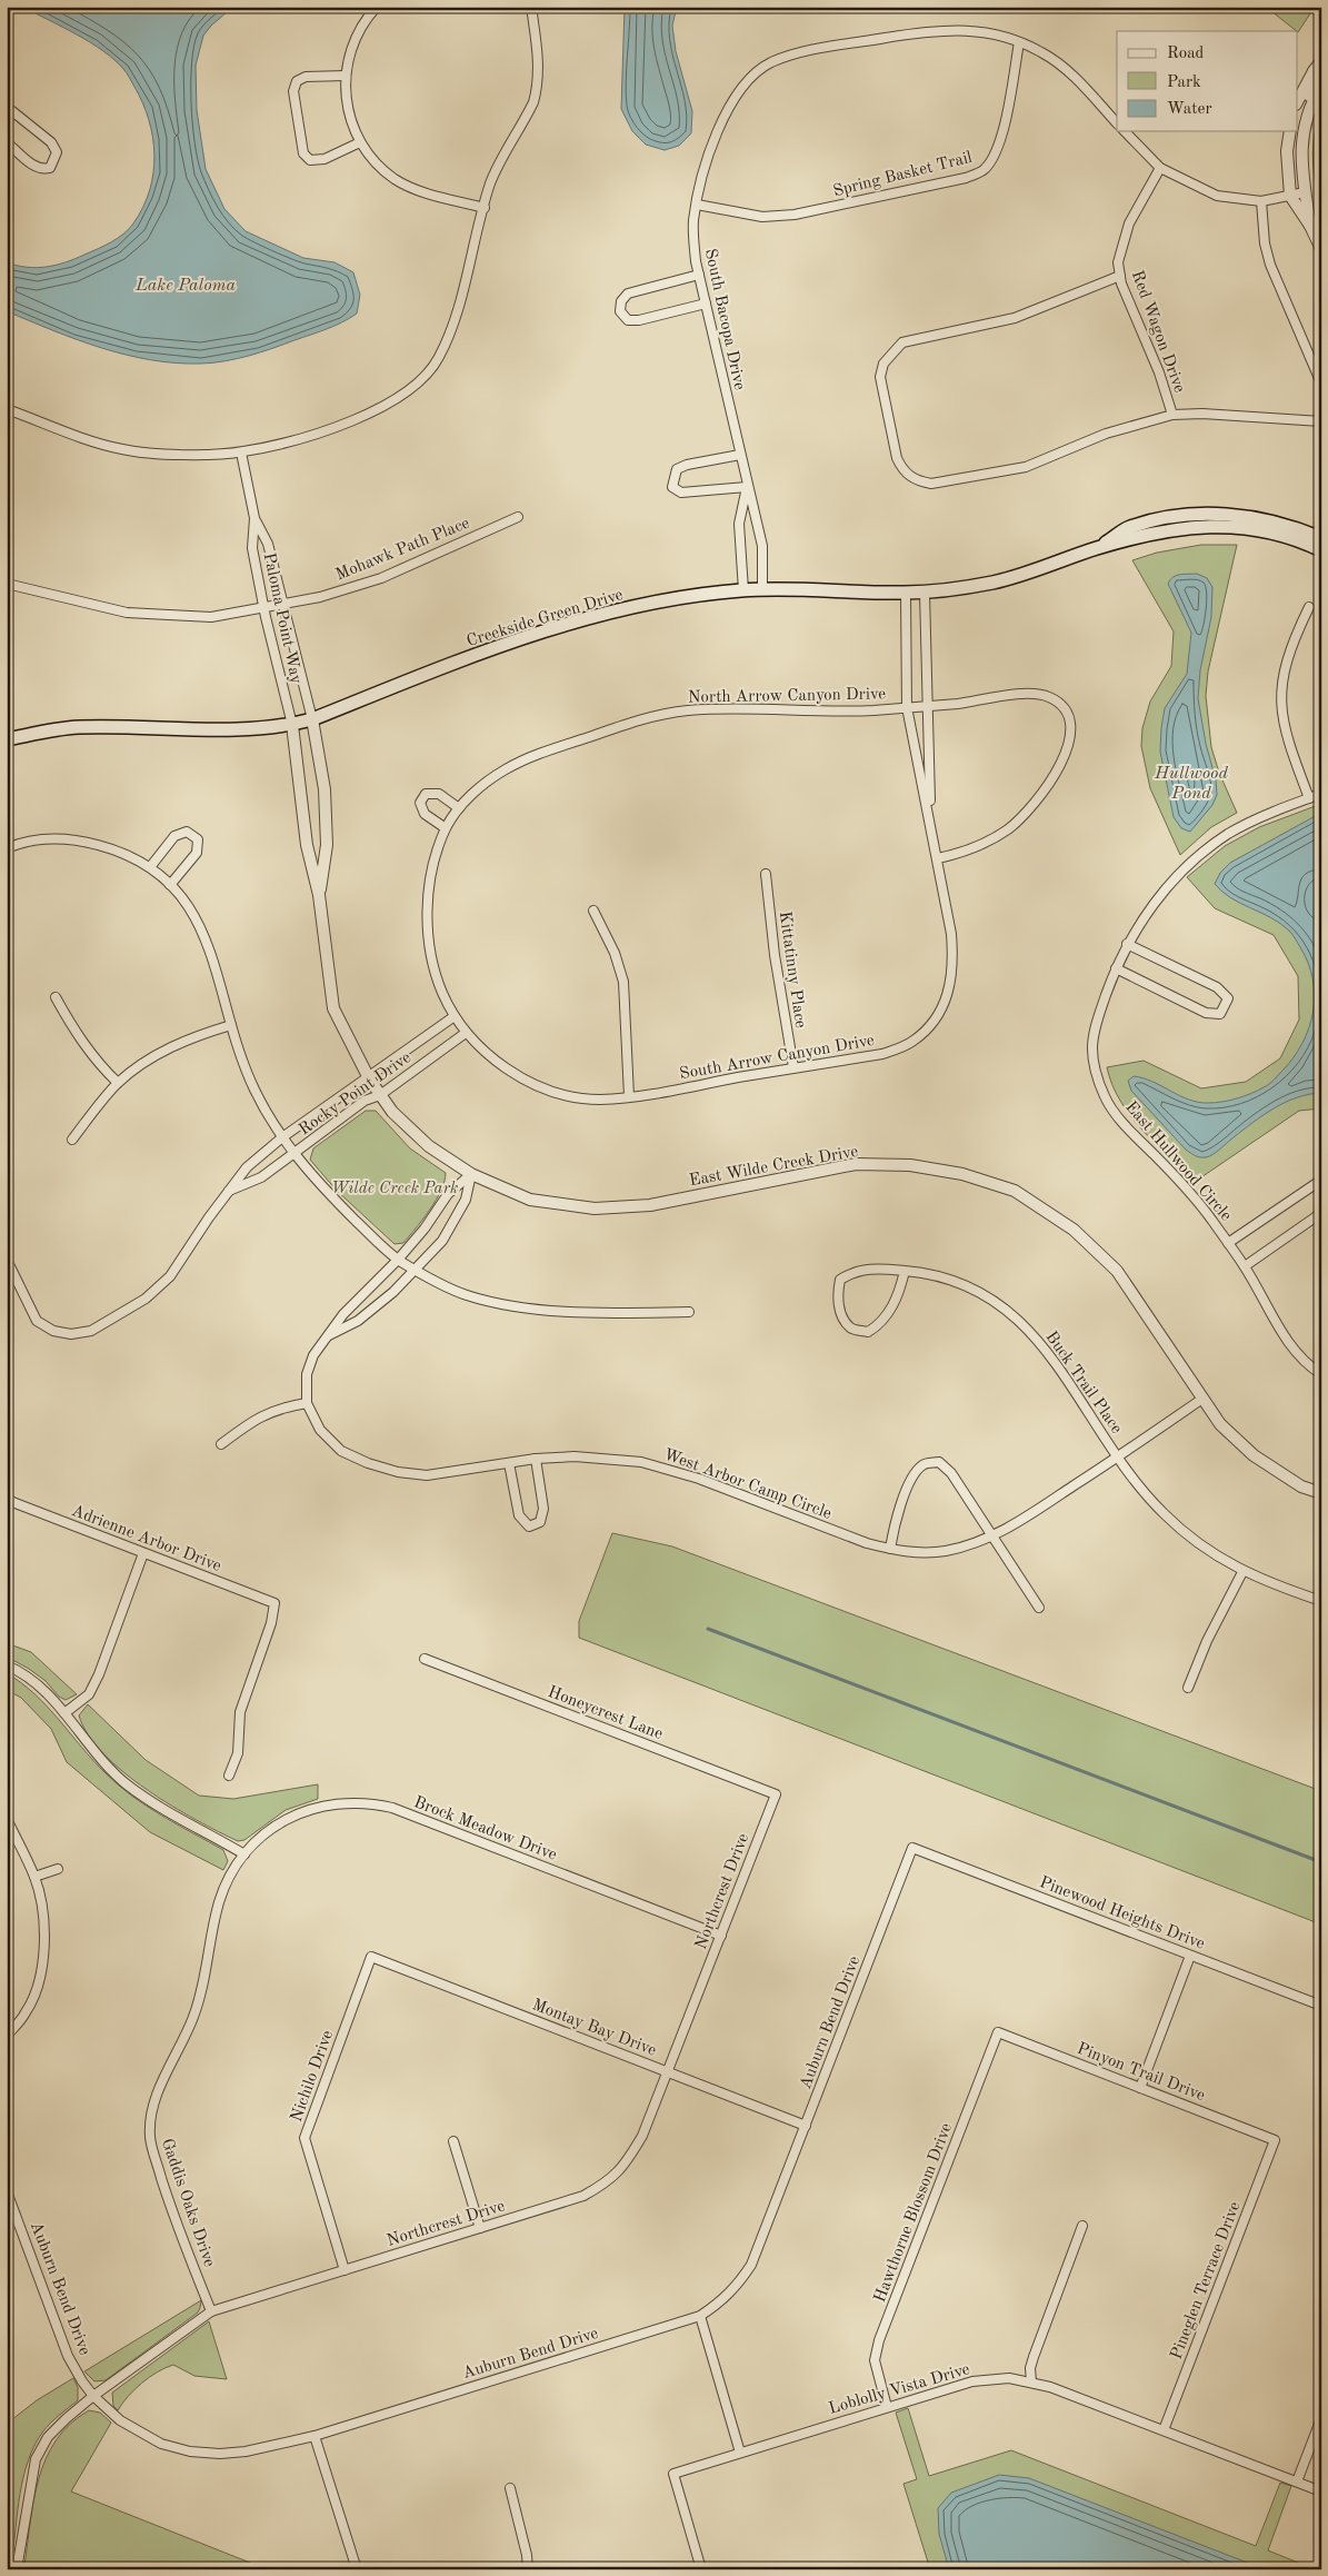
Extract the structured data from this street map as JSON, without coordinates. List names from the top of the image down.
{
  "streets": {
    "main road": ["Creekside Green Drive"],
    "street": [
      "Spring Basket Trail",
      "South Bacopa Drive",
      "Red Wagon Drive",
      "Mohawk Path Place",
      "Paloma Point Way",
      "North Arrow Canyon Drive",
      "Kittatinny Place",
      "South Arrow Canyon Drive",
      "Rocky Point Drive",
      "East Hullwood Circle",
      "East Wilde Creek Drive",
      "Buck Trail Place",
      "West Arbor Camp Circle",
      "Adrienne Arbor Drive",
      "Honeycrest Lane",
      "Brock Meadow Drive",
      "Northcrest Drive",
      "Pinewood Heights Drive",
      "Auburn Bend Drive",
      "Montay Bay Drive",
      "Pinyon Trail Drive",
      "Nichilo Drive",
      "Gaddis Oaks Drive",
      "Hawthorne Blossom Drive",
      "Pineglen Terrace Drive",
      "Loblolly Vista Drive"
    ]
  },
  "crossings": [
    ["Spring Basket Trail", "South Bacopa Drive"],
    ["South Bacopa Drive", "Creekside Green Drive"],
    ["Mohawk Path Place", "Paloma Point Way"],
    ["Creekside Green Drive", "Paloma Point Way"],
    ["Creekside Green Drive", "South Arrow Canyon Drive"],
    ["North Arrow Canyon Drive", "South Arrow Canyon Drive"],
    ["North Arrow Canyon Drive", "Rocky Point Drive"],
    ["Kittatinny Place", "South Arrow Canyon Drive"],
    ["South Arrow Canyon Drive", "Rocky Point Drive"],
    ["Rocky Point Drive", "East Wilde Creek Drive"],
    ["East Wilde Creek Drive", "West Arbor Camp Circle"],
    ["Buck Trail Place", "West Arbor Camp Circle"],
    ["Honeycrest Lane", "Northcrest Drive"],
    ["Brock Meadow Drive", "Northcrest Drive"],
    ["Brock Meadow Drive", "Gaddis Oaks Drive"],
    ["Northcrest Drive", "Auburn Bend Drive"],
    ["Northcrest Drive", "Montay Bay Drive"],
    ["Northcrest Drive", "Nichilo Drive"],
    ["Northcrest Drive", "Gaddis Oaks Drive"],
    ["Pinewood Heights Drive", "Auburn Bend Drive"],
    ["Auburn Bend Drive", "Montay Bay Drive"],
    ["Montay Bay Drive", "Nichilo Drive"],
    ["Pinyon Trail Drive", "Hawthorne Blossom Drive"],
    ["Pinyon Trail Drive", "Pineglen Terrace Drive"],
    ["Hawthorne Blossom Drive", "Loblolly Vista Drive"],
    ["Pineglen Terrace Drive", "Loblolly Vista Drive"]
  ],
  "water": ["Lake Paloma", "Hullwood Pond"],
  "parks": ["Wilde Creek Park"],
  "legend": ["Road", "Park", "Water"]
}
